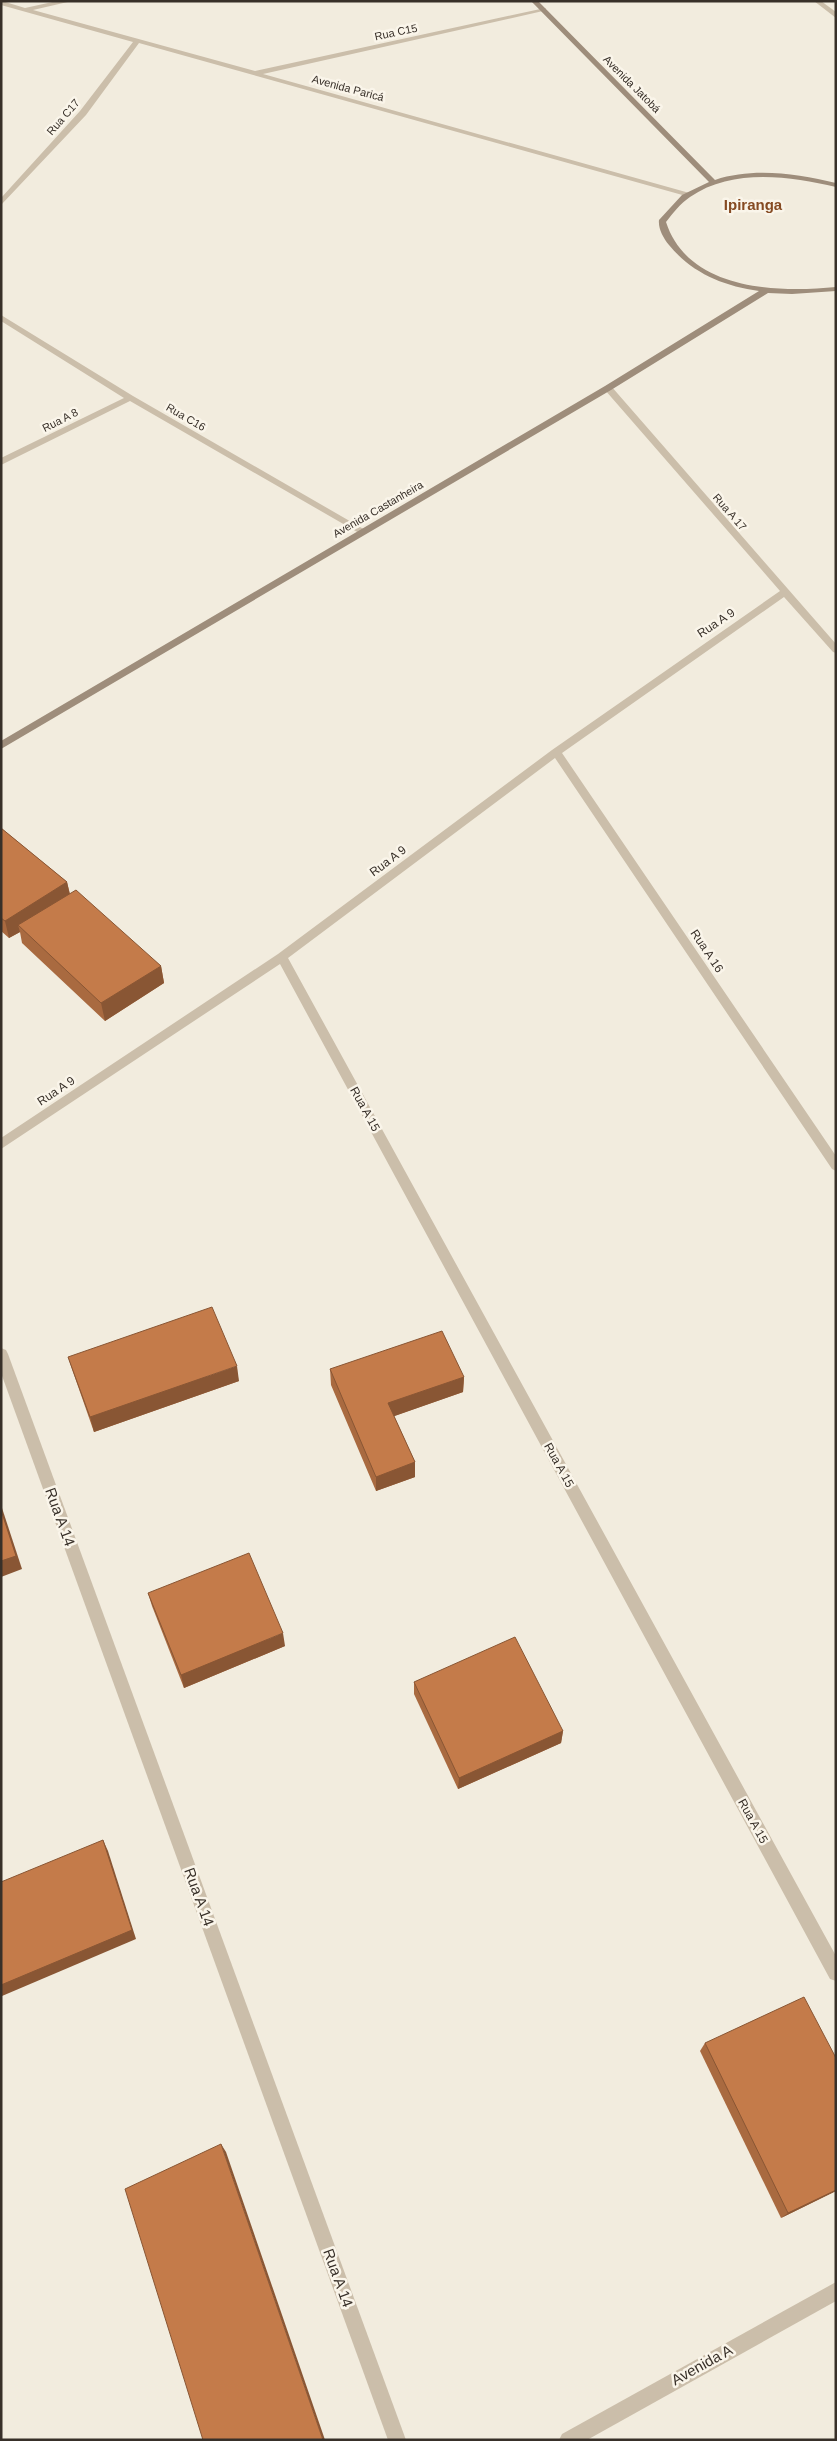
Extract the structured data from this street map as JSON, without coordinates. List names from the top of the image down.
{
  "streets": {
    "street": [
      "Rua C15",
      "Avenida Jatobá",
      "Avenida Paricá",
      "Rua C17",
      "Rua C16",
      "Rua A 8",
      "Avenida Castanheira",
      "Rua A 17",
      "Rua A 9",
      "Rua A 16",
      "Rua A 15",
      "Rua A 14",
      "Avenida A"
    ]
  },
  "crossings": [
    ["Rua C15", "Avenida Jatobá"],
    ["Rua C15", "Avenida Paricá"],
    ["Avenida Paricá", "Rua C17"],
    ["Rua C16", "Rua A 8"],
    ["Rua C16", "Avenida Castanheira"],
    ["Avenida Castanheira", "Rua A 17"],
    ["Rua A 17", "Rua A 9"],
    ["Rua A 9", "Rua A 16"],
    ["Rua A 9", "Rua A 15"]
  ],
  "districts": ["Ipiranga"]
}
